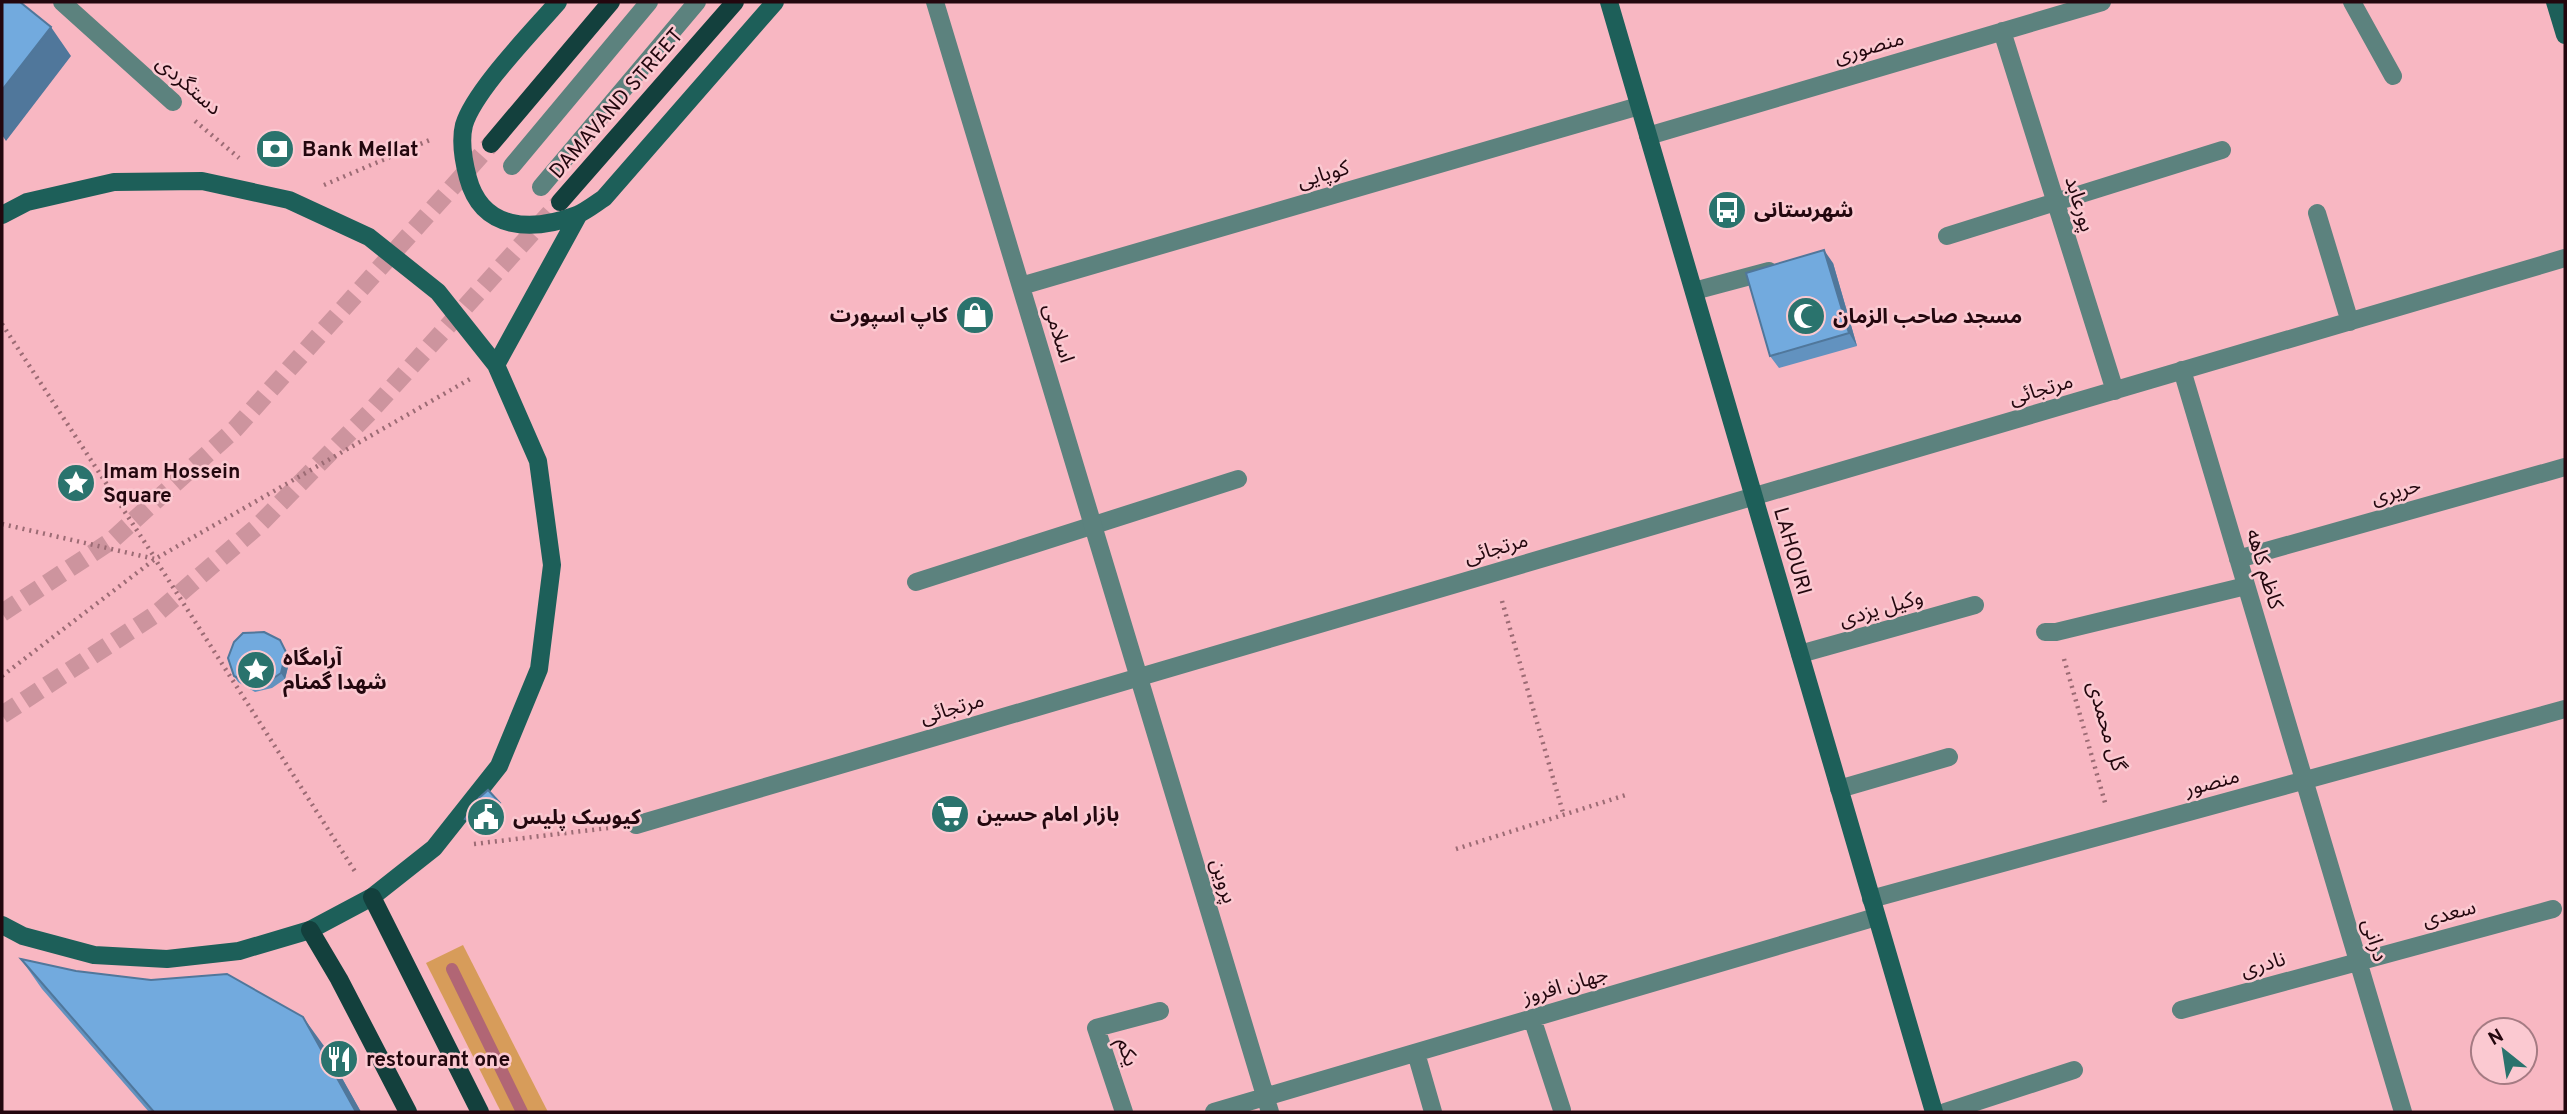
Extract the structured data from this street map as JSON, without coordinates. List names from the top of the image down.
{
  "streets": {
    "main road": ["DAMAVAND STREET", "LAHOURI"],
    "street": [
      "منصوری",
      "دستگردی",
      "کوپایی",
      "پورعابد",
      "اسلامی",
      "مرتجائی",
      "حریری",
      "کاظم کاهه",
      "وکیل یزدی",
      "منصور",
      "پروین",
      "سعدی",
      "درانی",
      "نادری",
      "جهان افروز",
      "یکم"
    ],
    "path": ["گل محمدی"]
  },
  "crossings": [
    ["منصوری", "پورعابد"],
    ["منصوری", "LAHOURI"],
    ["کوپایی", "اسلامی"],
    ["کوپایی", "LAHOURI"],
    ["پورعابد", "مرتجائی"],
    ["اسلامی", "مرتجائی"],
    ["اسلامی", "پروین"],
    ["مرتجائی", "LAHOURI"],
    ["مرتجائی", "کاظم کاهه"],
    ["مرتجائی", "پروین"],
    ["حریری", "کاظم کاهه"],
    ["LAHOURI", "وکیل یزدی"],
    ["LAHOURI", "منصور"],
    ["LAHOURI", "جهان افروز"],
    ["کاظم کاهه", "منصور"],
    ["کاظم کاهه", "درانی"],
    ["گل محمدی", "منصور"],
    ["منصور", "درانی"],
    ["پروین", "جهان افروز"],
    ["سعدی", "درانی"],
    ["سعدی", "نادری"],
    ["درانی", "نادری"]
  ],
  "places": {
    "bank": ["Bank Mellat"],
    "bus stop": ["شهرستانی"],
    "shop": ["کاپ اسپورت"],
    "mosque": ["مسجد صاحب الزمان"],
    "place": ["Imam Hossein Square", "آرامگاه شهدا گمنام"],
    "supermarket": ["بازار امام حسین"],
    "public building": ["کیوسک پلیس"],
    "restaurant": ["restourant one"]
  },
  "north": "top left"
}
